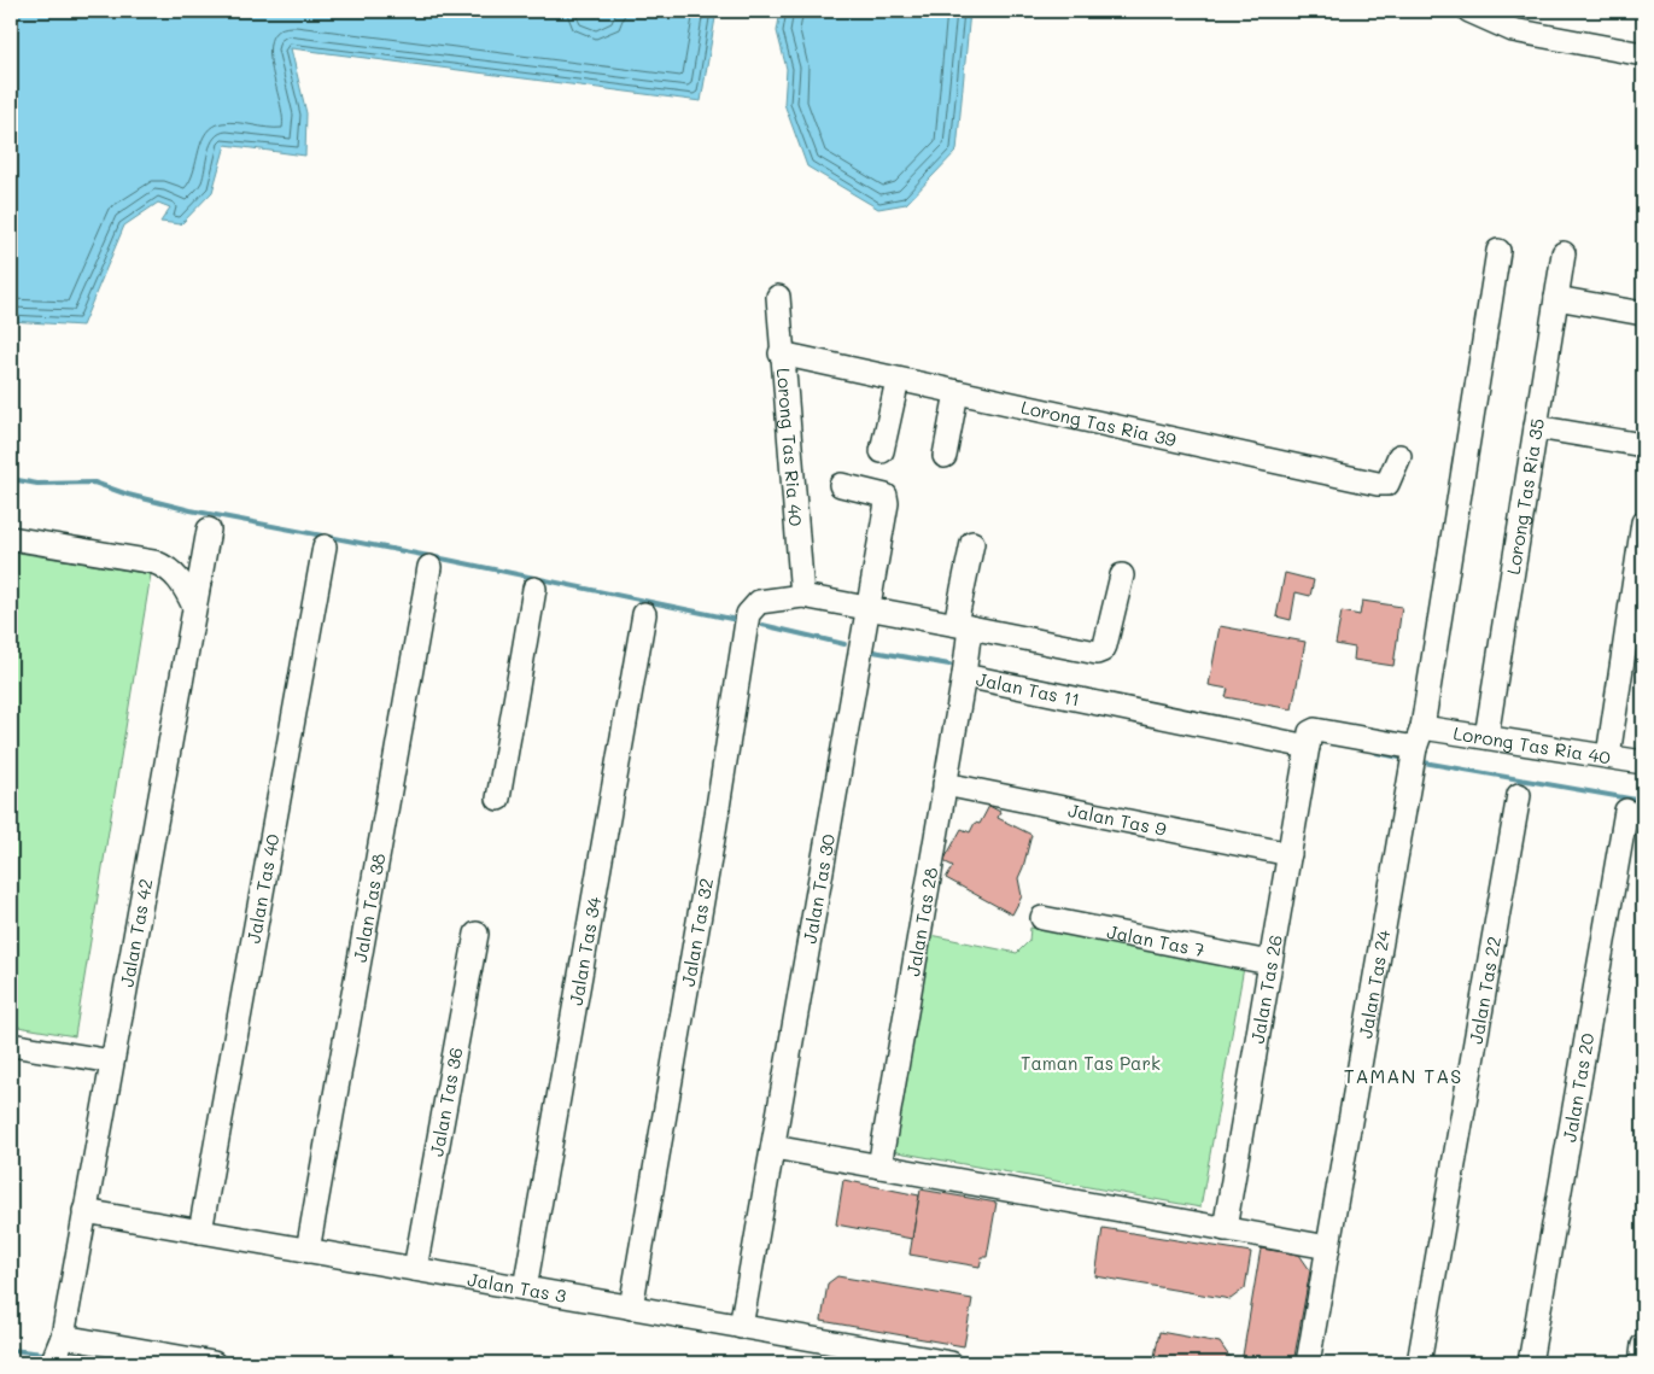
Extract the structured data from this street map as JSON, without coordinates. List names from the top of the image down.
{
  "streets": {
    "street": [
      "Lorong Tas Ria 39",
      "Lorong Tas Ria 40",
      "Lorong Tas Ria 35",
      "Jalan Tas 11",
      "Jalan Tas 9",
      "Jalan Tas 30",
      "Jalan Tas 40",
      "Jalan Tas 38",
      "Jalan Tas 28",
      "Jalan Tas 32",
      "Jalan Tas 42",
      "Jalan Tas 7",
      "Jalan Tas 34",
      "Jalan Tas 24",
      "Jalan Tas 26",
      "Jalan Tas 22",
      "Jalan Tas 20",
      "Jalan Tas 36",
      "Jalan Tas 3"
    ]
  },
  "crossings": [
    ["Lorong Tas Ria 39", "Lorong Tas Ria 40"],
    ["Lorong Tas Ria 40", "Lorong Tas Ria 35"],
    ["Lorong Tas Ria 40", "Jalan Tas 11"],
    ["Lorong Tas Ria 40", "Jalan Tas 32"],
    ["Lorong Tas Ria 40", "Jalan Tas 24"],
    ["Lorong Tas Ria 40", "Jalan Tas 26"],
    ["Jalan Tas 11", "Jalan Tas 28"],
    ["Jalan Tas 11", "Jalan Tas 26"],
    ["Jalan Tas 9", "Jalan Tas 28"],
    ["Jalan Tas 9", "Jalan Tas 26"],
    ["Jalan Tas 30", "Jalan Tas 3"],
    ["Jalan Tas 40", "Jalan Tas 3"],
    ["Jalan Tas 38", "Jalan Tas 3"],
    ["Jalan Tas 32", "Jalan Tas 3"],
    ["Jalan Tas 42", "Jalan Tas 3"],
    ["Jalan Tas 7", "Jalan Tas 26"],
    ["Jalan Tas 34", "Jalan Tas 3"],
    ["Jalan Tas 36", "Jalan Tas 3"]
  ],
  "districts": ["TAMAN TAS"],
  "parks": ["Taman Tas Park"]
}
